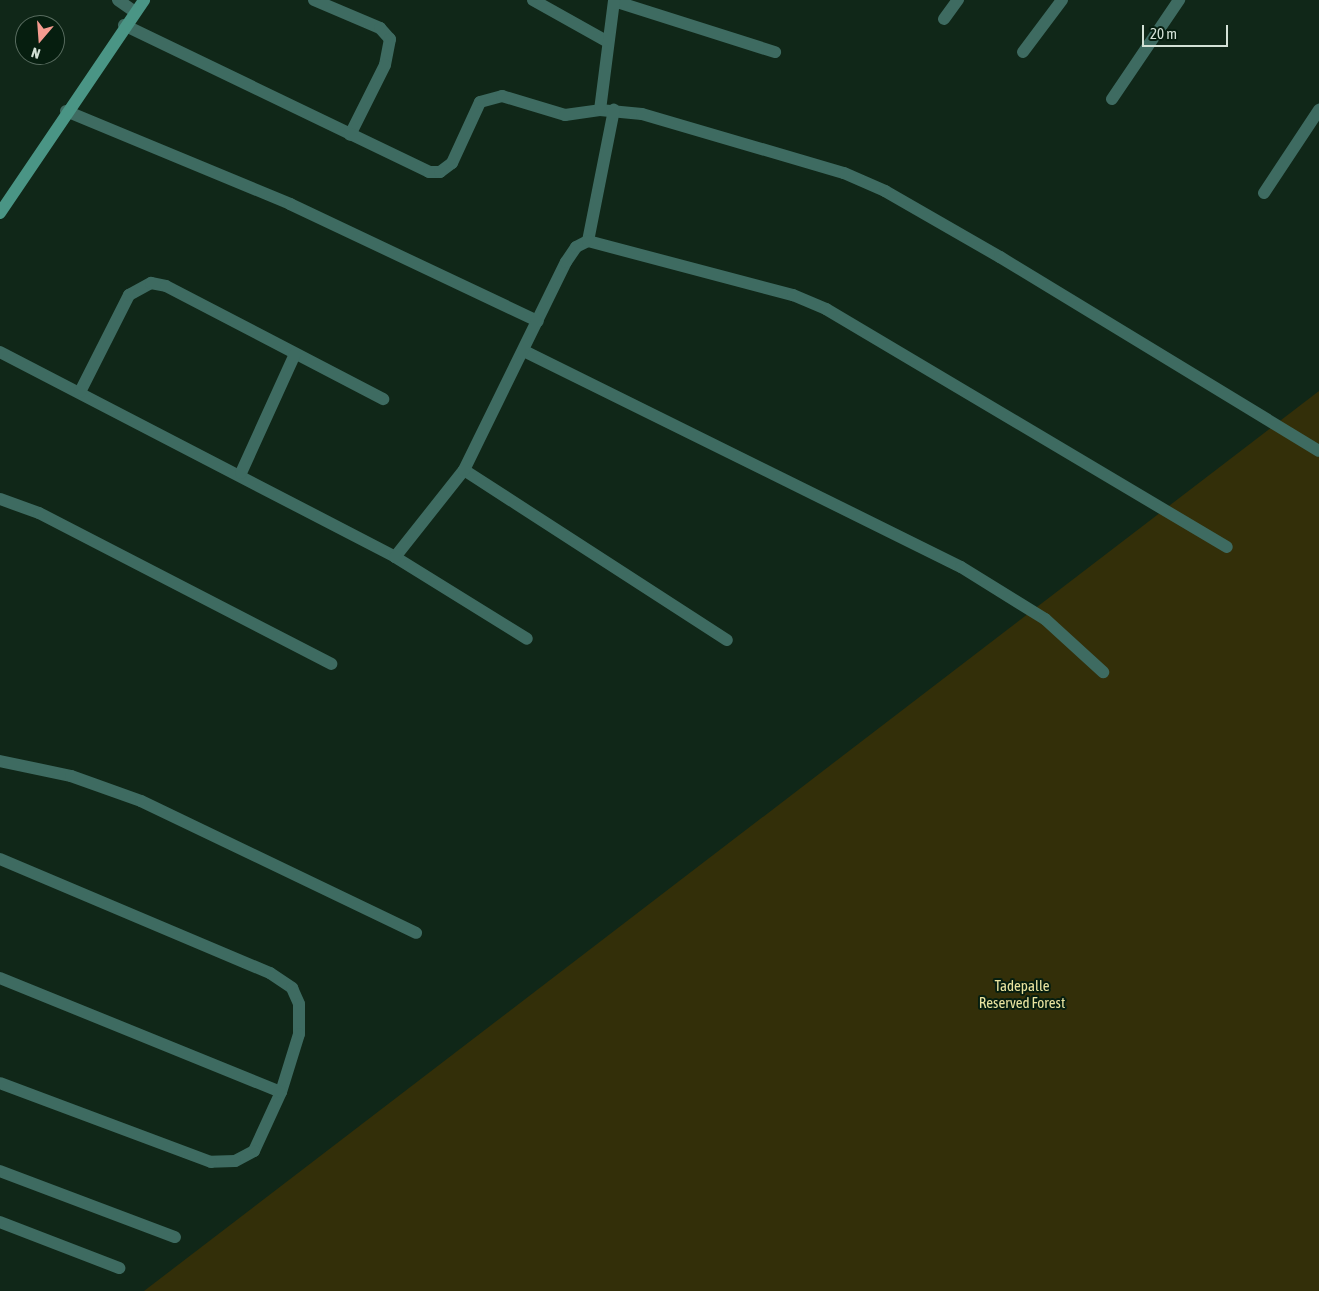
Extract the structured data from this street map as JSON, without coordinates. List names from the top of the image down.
{
  "parks": ["Tadepalle Reserved Forest"],
  "scale_bar": "20 m",
  "north": "bottom"
}
